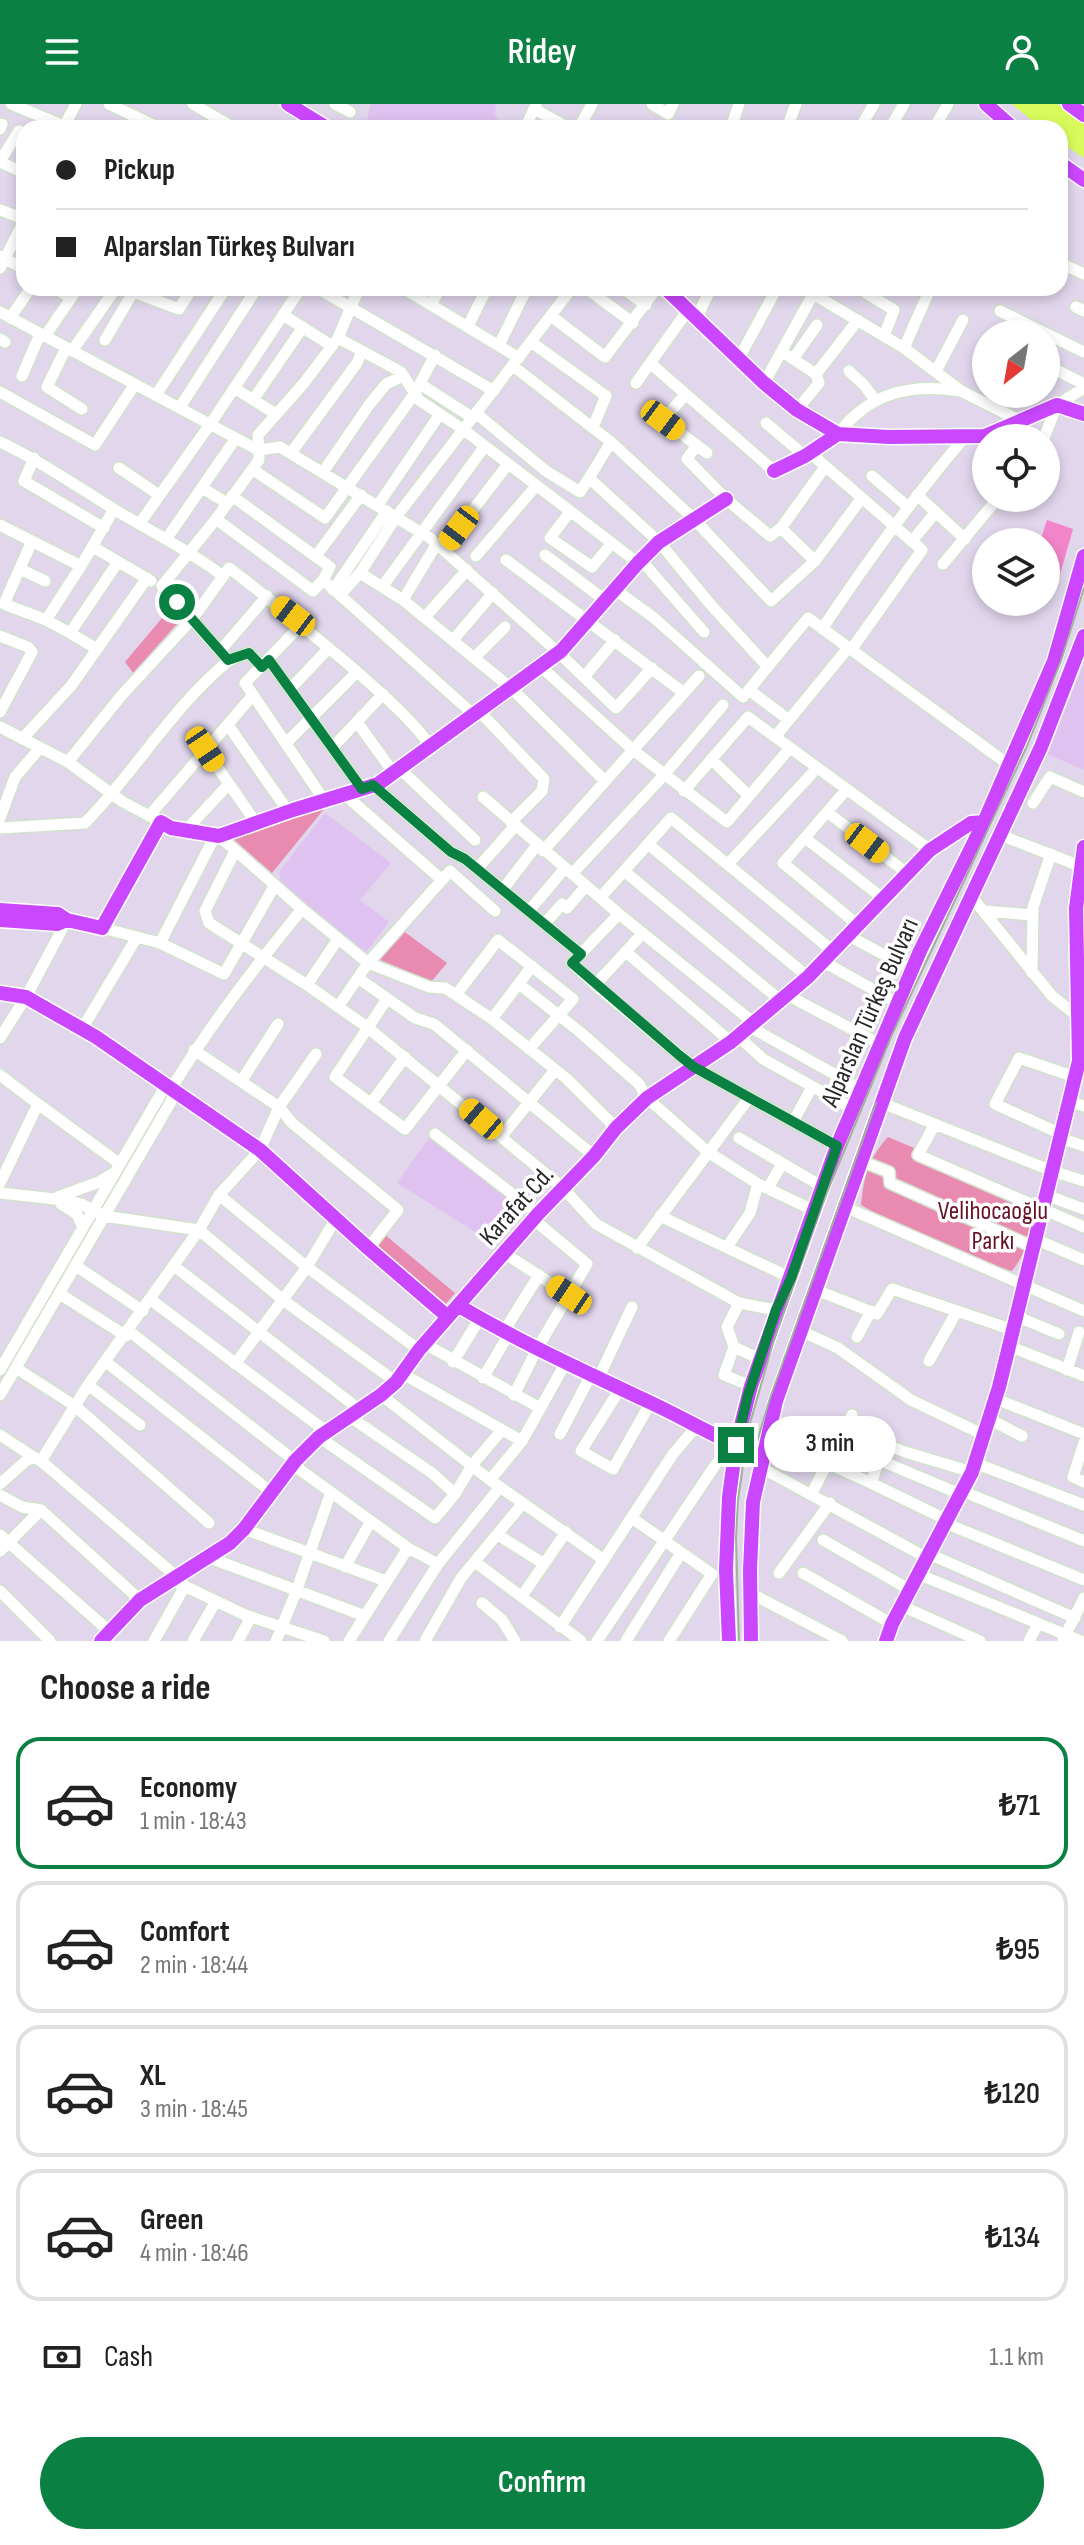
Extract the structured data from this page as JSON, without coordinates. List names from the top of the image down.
{
  "streets": {
    "main road": ["Alparslan Türkeş Bulvarı", "Karafat Cd."]
  },
  "crossings": [
    ["Alparslan Türkeş Bulvarı", "Karafat Cd."]
  ],
  "parks": ["Velihocaoğlu Parkı"],
  "north": "bottom left",
  "page": {
    "header": "Ridey",
    "banner": ["Pickup", "Alparslan Türkeş Bulvarı"],
    "bubble": "3 min",
    "heading": "Choose a ride",
    "list": [
      {
        "name": "Economy",
        "note": "1 min · 18:43",
        "value": "₺71"
      },
      {
        "name": "Comfort",
        "note": "2 min · 18:44",
        "value": "₺95"
      },
      {
        "name": "XL",
        "note": "3 min · 18:45",
        "value": "₺120"
      },
      {
        "name": "Green",
        "note": "4 min · 18:46",
        "value": "₺134"
      }
    ],
    "pay": ["Cash", "1.1 km"],
    "buttons": "Confirm"
  }
}
